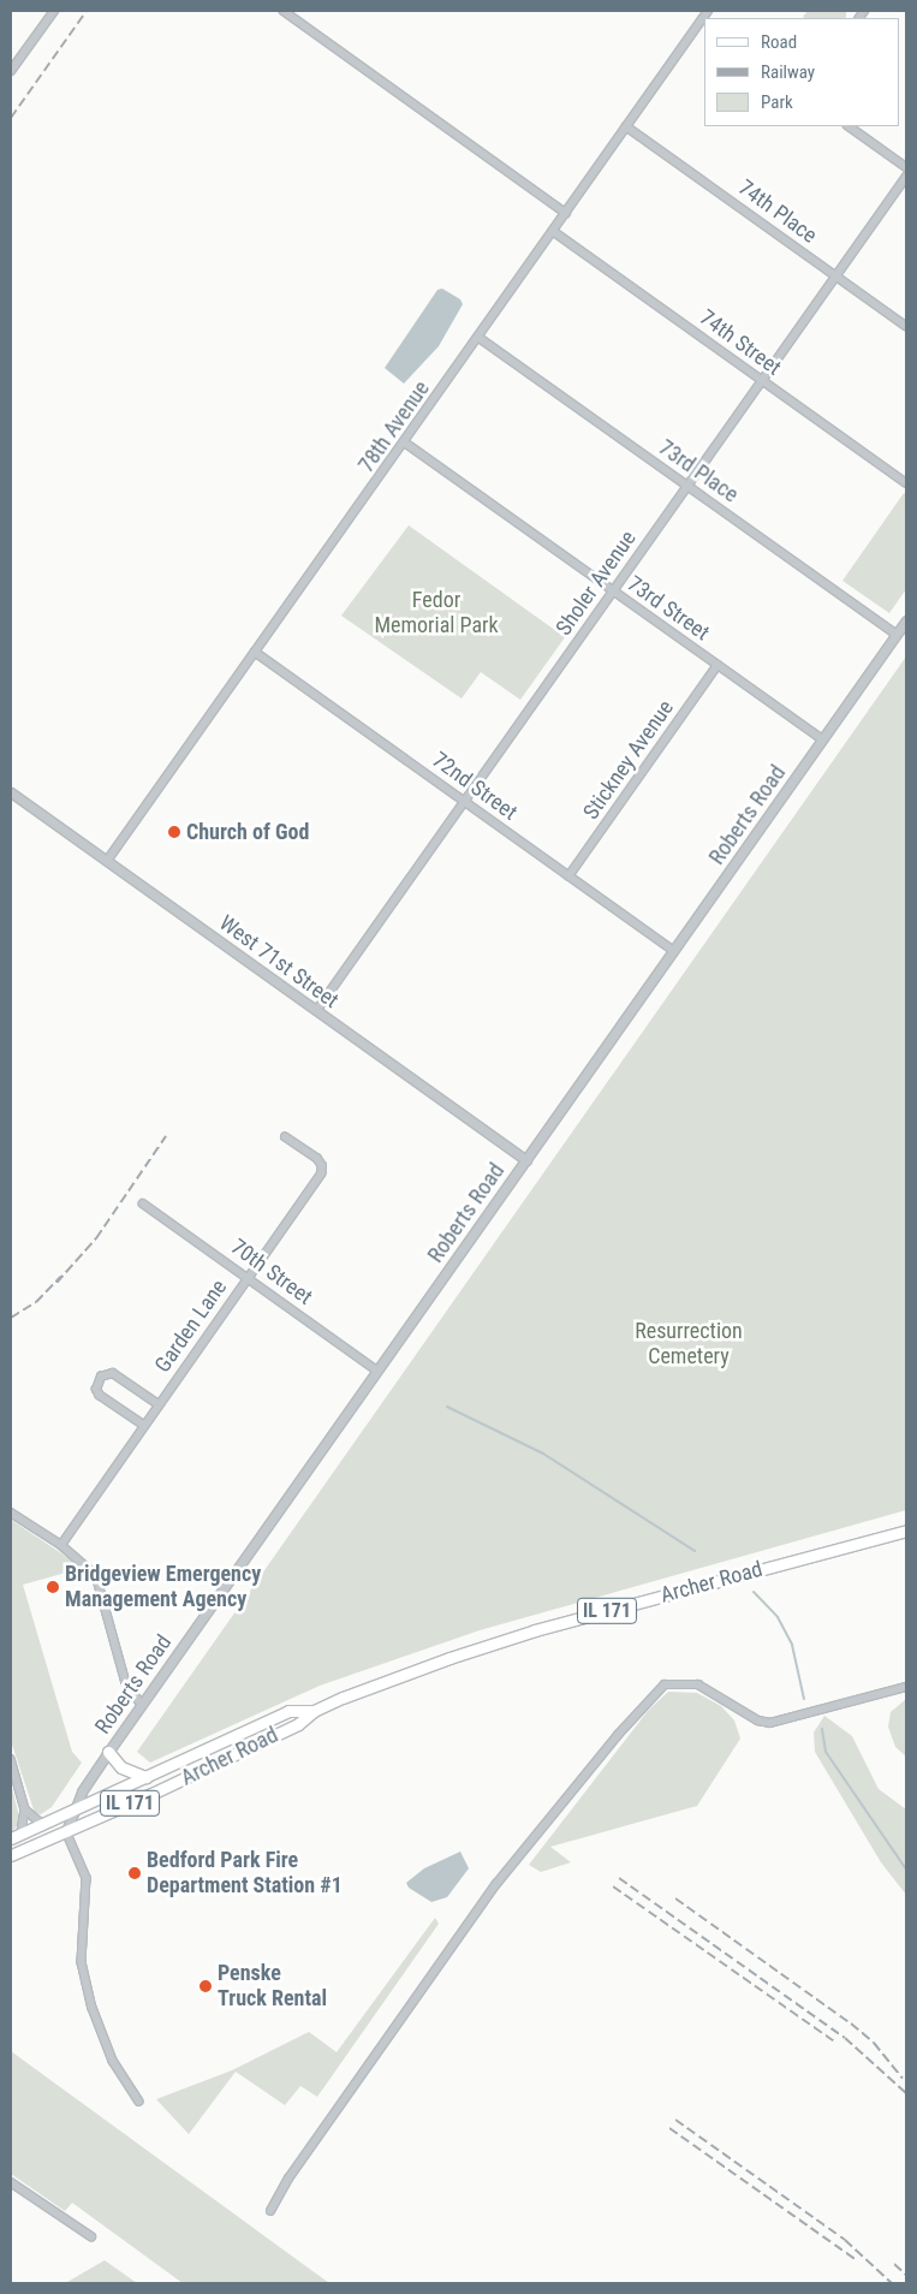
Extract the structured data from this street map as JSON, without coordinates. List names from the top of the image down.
{
  "streets": {
    "main road": ["Archer Road", "IL 171"],
    "street": [
      "74th Place",
      "74th Street",
      "78th Avenue",
      "73rd Place",
      "Sholer Avenue",
      "73rd Street",
      "Stickney Avenue",
      "72nd Street",
      "Roberts Road",
      "West 71st Street",
      "70th Street",
      "Garden Lane"
    ]
  },
  "crossings": [
    ["74th Place", "78th Avenue"],
    ["74th Place", "Sholer Avenue"],
    ["74th Street", "78th Avenue"],
    ["74th Street", "Sholer Avenue"],
    ["78th Avenue", "73rd Place"],
    ["78th Avenue", "73rd Street"],
    ["78th Avenue", "72nd Street"],
    ["78th Avenue", "West 71st Street"],
    ["73rd Place", "Sholer Avenue"],
    ["73rd Place", "Roberts Road"],
    ["Sholer Avenue", "73rd Street"],
    ["Sholer Avenue", "72nd Street"],
    ["Sholer Avenue", "West 71st Street"],
    ["73rd Street", "Stickney Avenue"],
    ["73rd Street", "Roberts Road"],
    ["Stickney Avenue", "72nd Street"],
    ["72nd Street", "Roberts Road"],
    ["Roberts Road", "West 71st Street"],
    ["Roberts Road", "70th Street"],
    ["Roberts Road", "Archer Road"],
    ["70th Street", "Garden Lane"]
  ],
  "parks": ["Fedor Memorial Park", "Resurrection Cemetery"],
  "places": [
    "Church of God",
    "Bridgeview Emergency Management Agency",
    "Bedford Park Fire Department Station #1",
    "Penske Truck Rental"
  ],
  "legend": ["Road", "Railway", "Park"]
}
